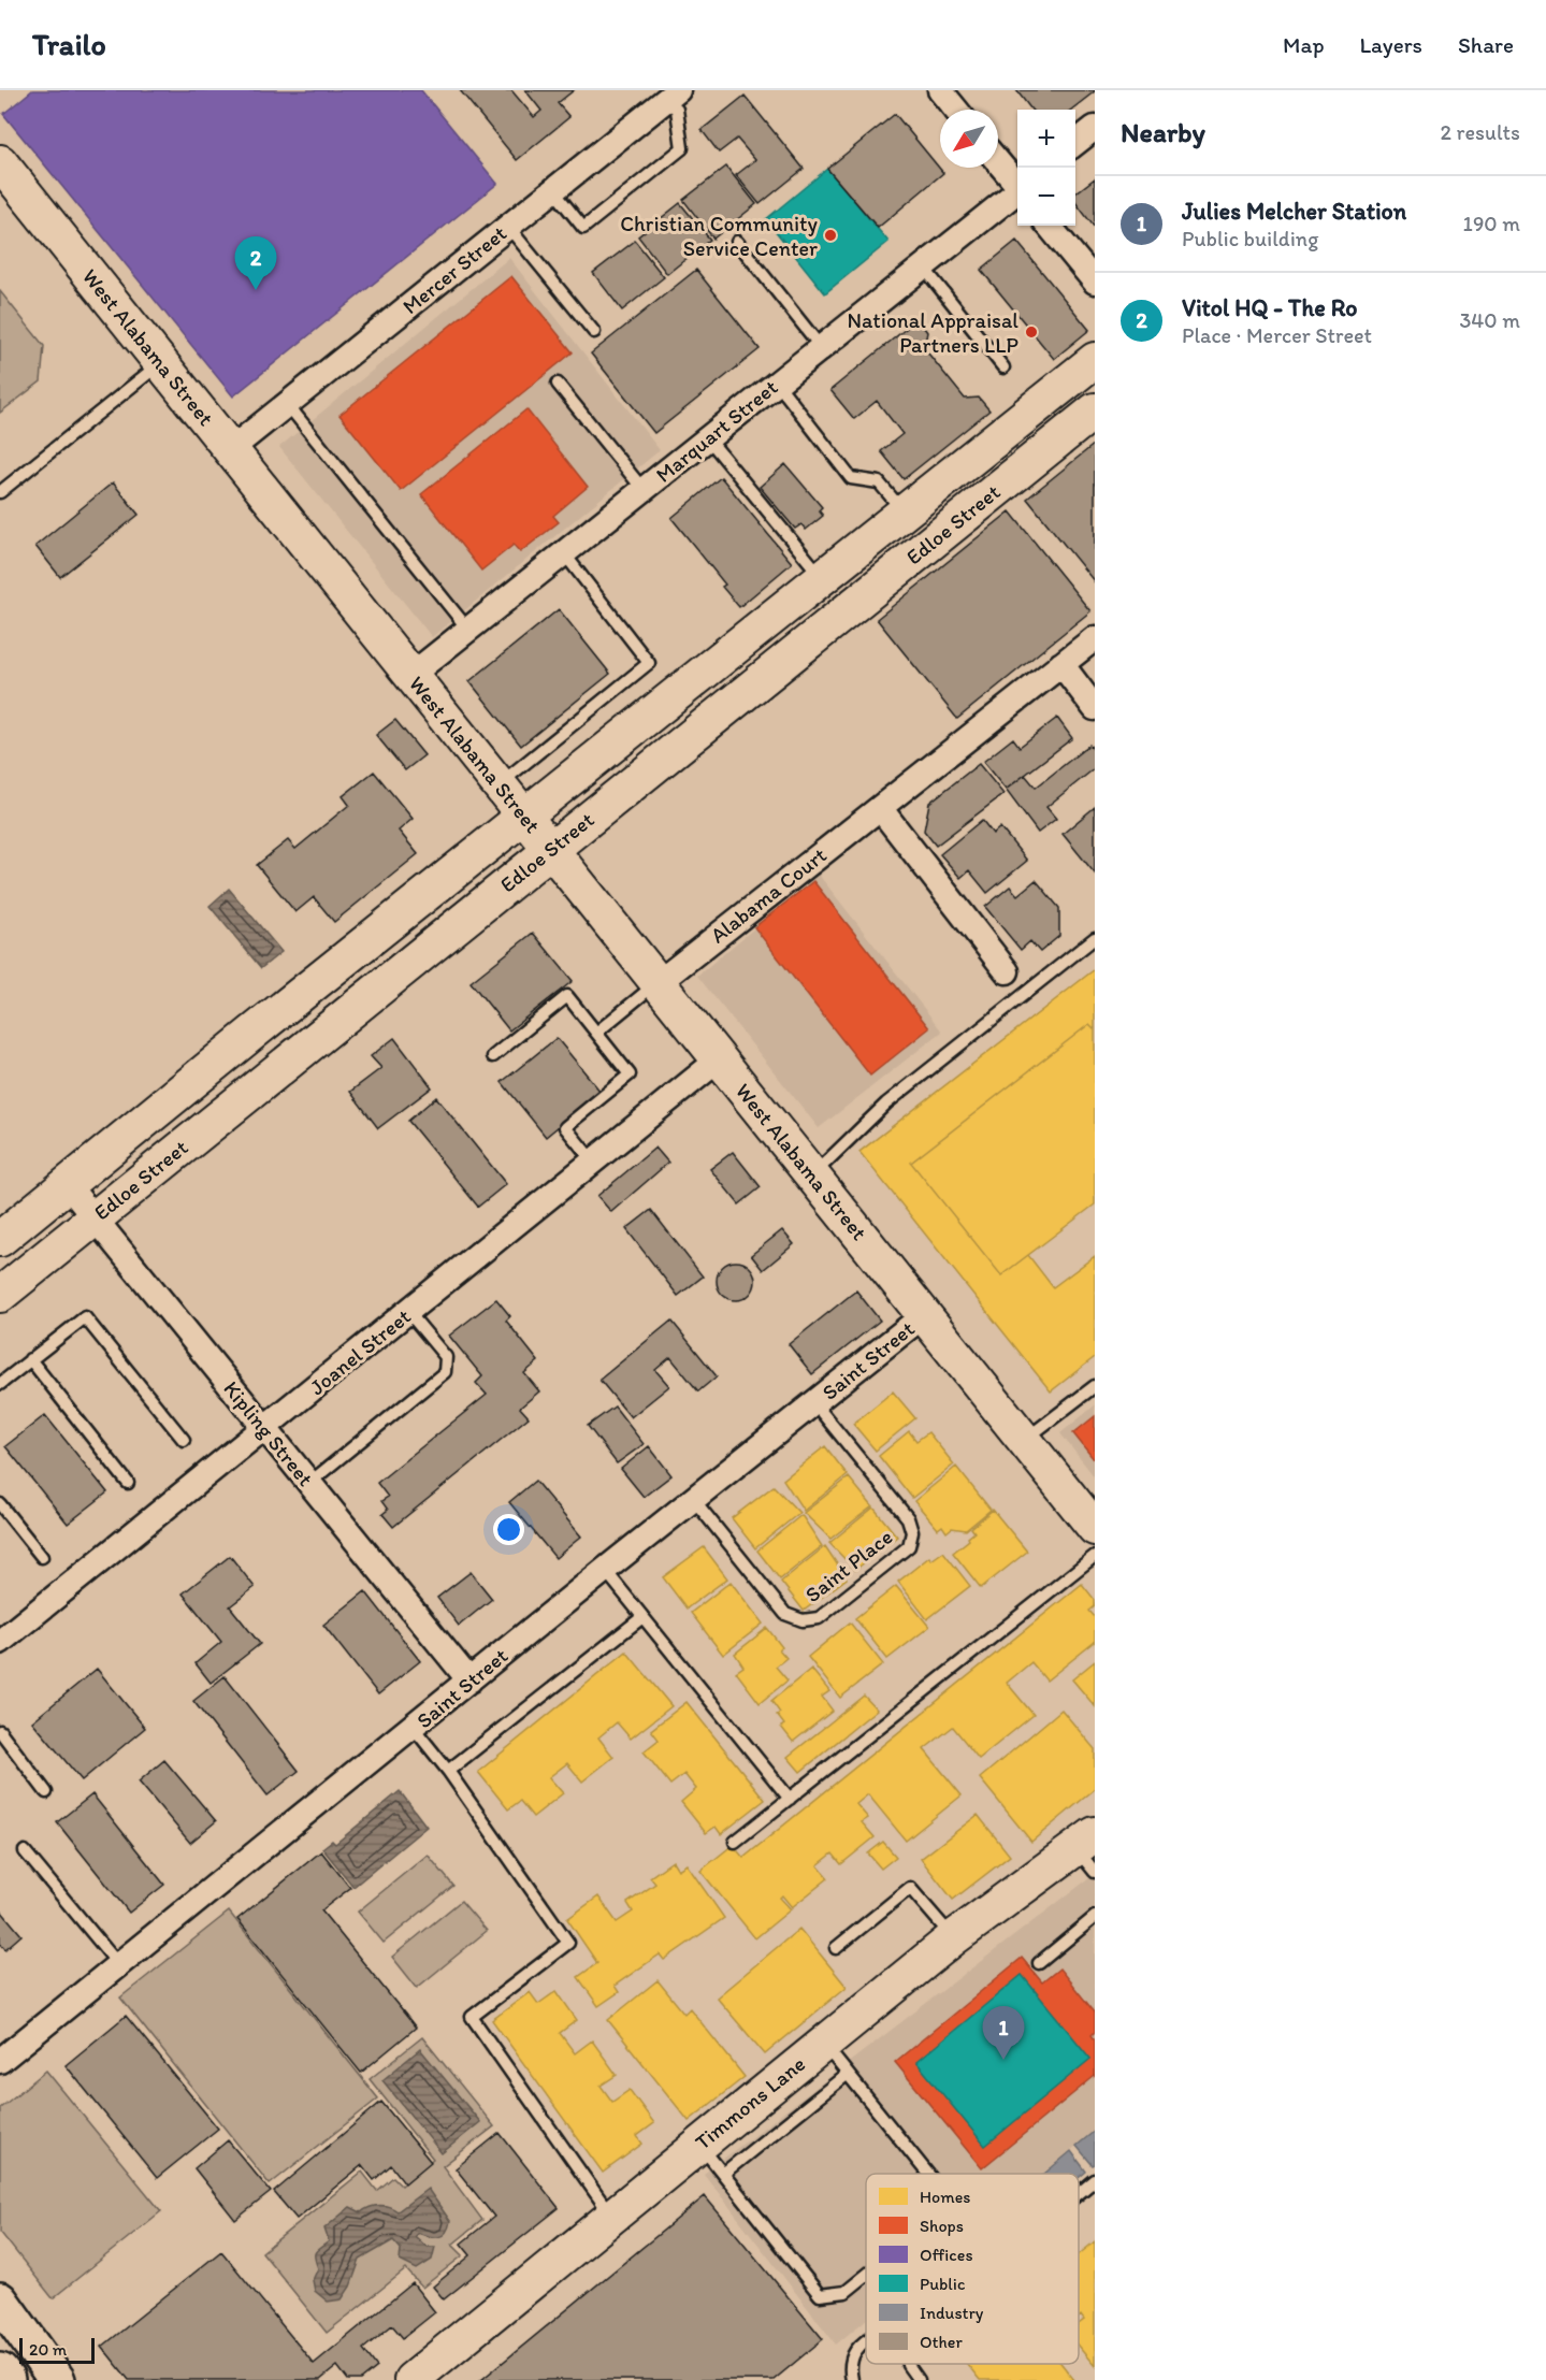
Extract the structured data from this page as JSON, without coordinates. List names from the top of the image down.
{
  "streets": {
    "main road": ["West Alabama Street", "Edloe Street", "Timmons Lane"],
    "street": [
      "Mercer Street",
      "Marquart Street",
      "Alabama Court",
      "Joanel Street",
      "Saint Street",
      "Kipling Street"
    ],
    "lane": ["Saint Place"]
  },
  "crossings": [
    ["Mercer Street", "West Alabama Street"],
    ["West Alabama Street", "Marquart Street"],
    ["West Alabama Street", "Edloe Street"],
    ["West Alabama Street", "Alabama Court"],
    ["West Alabama Street", "Joanel Street"],
    ["West Alabama Street", "Saint Street"],
    ["Edloe Street", "Kipling Street"],
    ["Joanel Street", "Kipling Street"],
    ["Saint Street", "Kipling Street"],
    ["Saint Street", "Saint Place"]
  ],
  "places": ["Christian Community Service Center", "National Appraisal Partners LLP"],
  "legend": [
    "Homes",
    "Shops",
    "Offices",
    "Public",
    "Industry",
    "Other"
  ],
  "scale_bar": "20 m",
  "north": "bottom left",
  "page": {
    "header": "Trailo",
    "nav": ["Map", "Layers", "Share"],
    "heading": ["Nearby", "2 results"],
    "map_buttons": ["+", "−"],
    "list": [
      {
        "mark": "1",
        "name": "Julies Melcher Station",
        "note": "Public building",
        "value": "190 m"
      },
      {
        "mark": "2",
        "name": "Vitol HQ - The Ro",
        "note": "Place · Mercer Street",
        "value": "340 m"
      }
    ],
    "pins": ["2", "1"],
    "scale": "20 m"
  }
}
